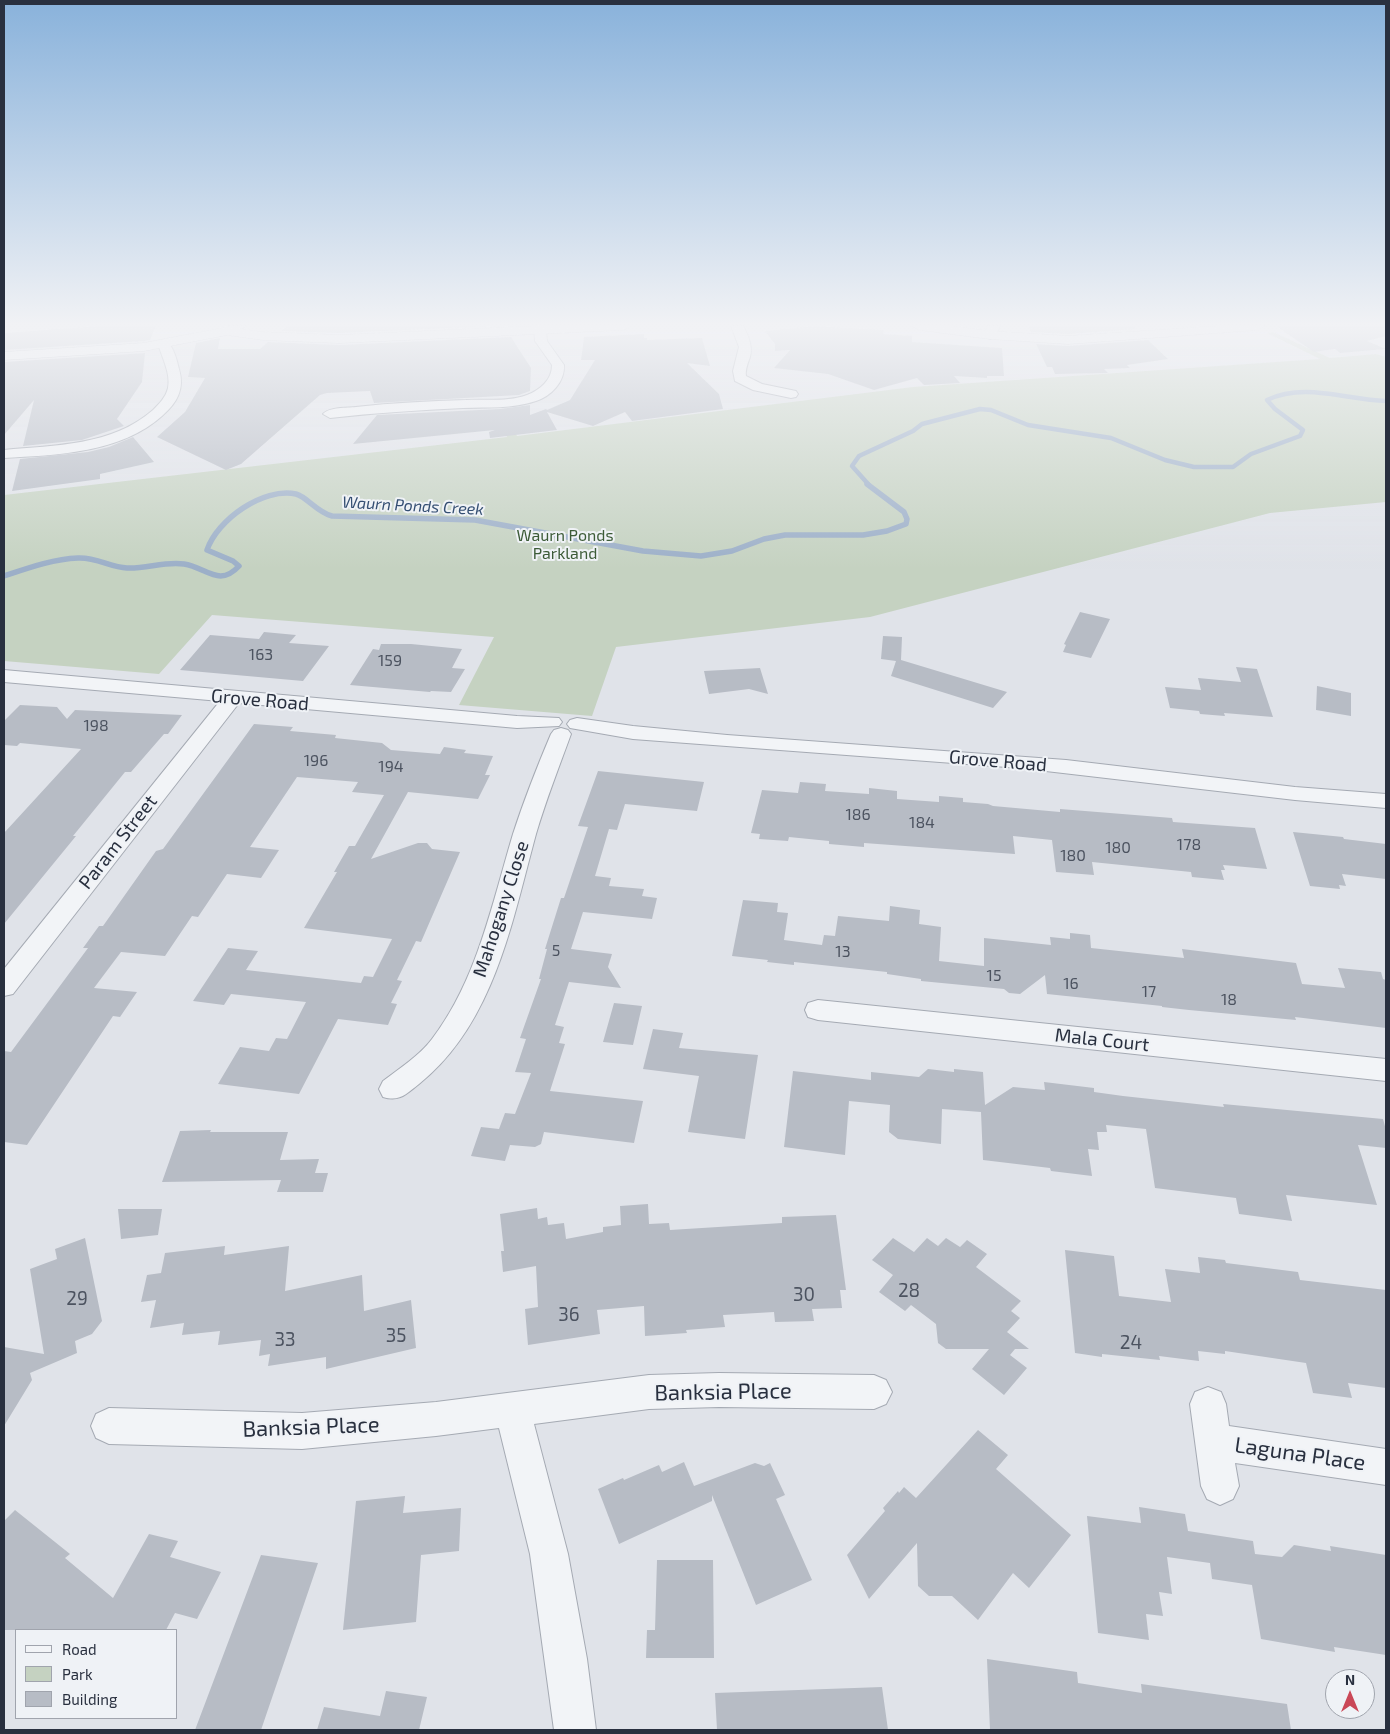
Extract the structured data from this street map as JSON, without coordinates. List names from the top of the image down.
{
  "streets": {
    "street": [
      "Grove Road",
      "Param Street",
      "Mahogany Close",
      "Mala Court",
      "Banksia Place",
      "Laguna Place"
    ]
  },
  "crossings": [
    ["Grove Road", "Param Street"],
    ["Grove Road", "Mahogany Close"]
  ],
  "water": ["Waurn Ponds Creek"],
  "parks": ["Waurn Ponds Parkland"],
  "house_numbers": [
    "163",
    "159",
    "198",
    "196",
    "194",
    "186",
    "184",
    "178",
    "180",
    "180",
    "5",
    "13",
    "15",
    "16",
    "17",
    "18",
    "28",
    "30",
    "29",
    "36",
    "35",
    "33",
    "24"
  ],
  "legend": ["Road", "Park", "Building"],
  "north": "top"
}
